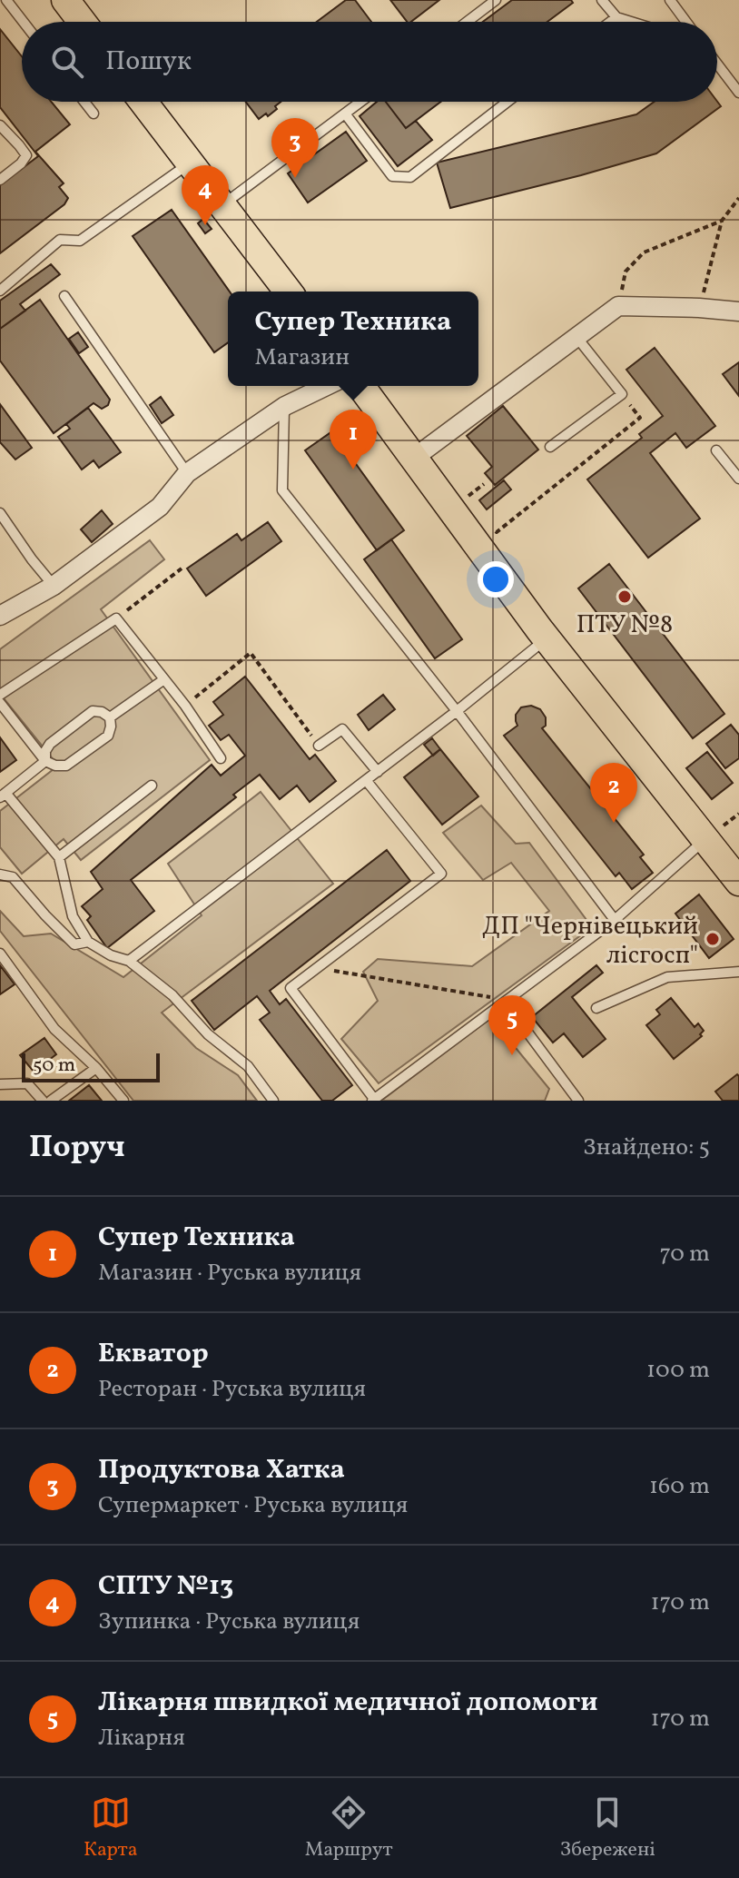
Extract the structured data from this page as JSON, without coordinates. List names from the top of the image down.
{
  "places": ["ПТУ №8", "ДП \"Чернівецький лісгосп\""],
  "scale_bar": "50 m",
  "page": {
    "search": "Пошук",
    "pins": [
      "3",
      "4",
      "1",
      "2",
      "5"
    ],
    "popup": ["Супер Техника", "Магазин"],
    "scale": "50 m",
    "heading": ["Поруч", "Знайдено: 5"],
    "list": [
      {
        "mark": "1",
        "name": "Супер Техника",
        "note": "Магазин · Руська вулиця",
        "value": "70 m"
      },
      {
        "mark": "2",
        "name": "Екватор",
        "note": "Ресторан · Руська вулиця",
        "value": "100 m"
      },
      {
        "mark": "3",
        "name": "Продуктова Хатка",
        "note": "Супермаркет · Руська вулиця",
        "value": "160 m"
      },
      {
        "mark": "4",
        "name": "СПТУ №13",
        "note": "Зупинка · Руська вулиця",
        "value": "170 m"
      },
      {
        "mark": "5",
        "name": "Лікарня швидкої медичної допомоги",
        "note": "Лікарня",
        "value": "170 m"
      }
    ],
    "nav": ["Карта", "Маршрут", "Збережені"]
  }
}
